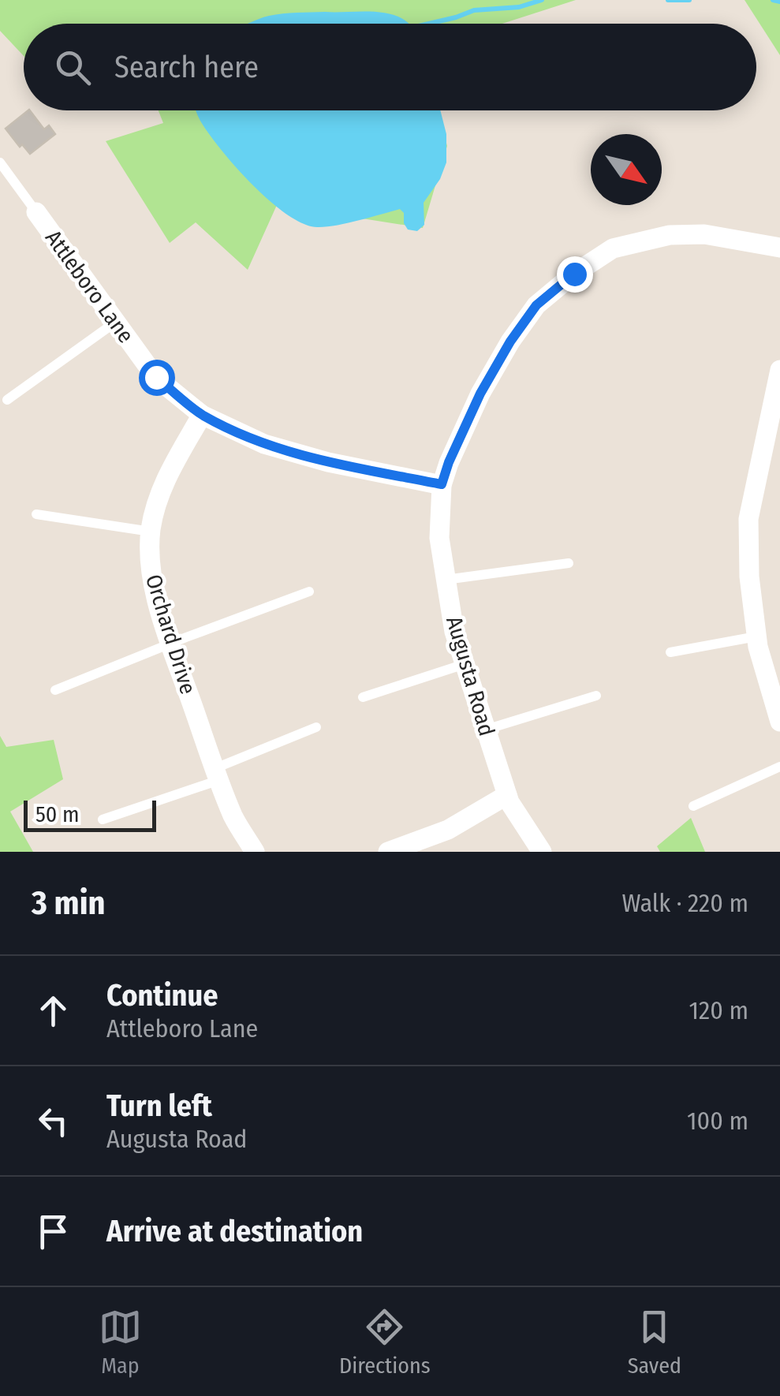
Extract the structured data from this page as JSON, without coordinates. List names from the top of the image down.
{
  "streets": {
    "street": ["Attleboro Lane", "Orchard Drive", "Augusta Road"]
  },
  "crossings": [
    ["Attleboro Lane", "Orchard Drive"],
    ["Attleboro Lane", "Augusta Road"]
  ],
  "scale_bar": "50 m",
  "north": "bottom right",
  "page": {
    "search": "Search here",
    "scale": "50 m",
    "heading": ["3 min", "Walk · 220 m"],
    "list": [
      ["Continue", "Attleboro Lane", "120 m"],
      ["Turn left", "Augusta Road", "100 m"],
      "Arrive at destination"
    ],
    "nav": ["Map", "Directions", "Saved"]
  }
}
